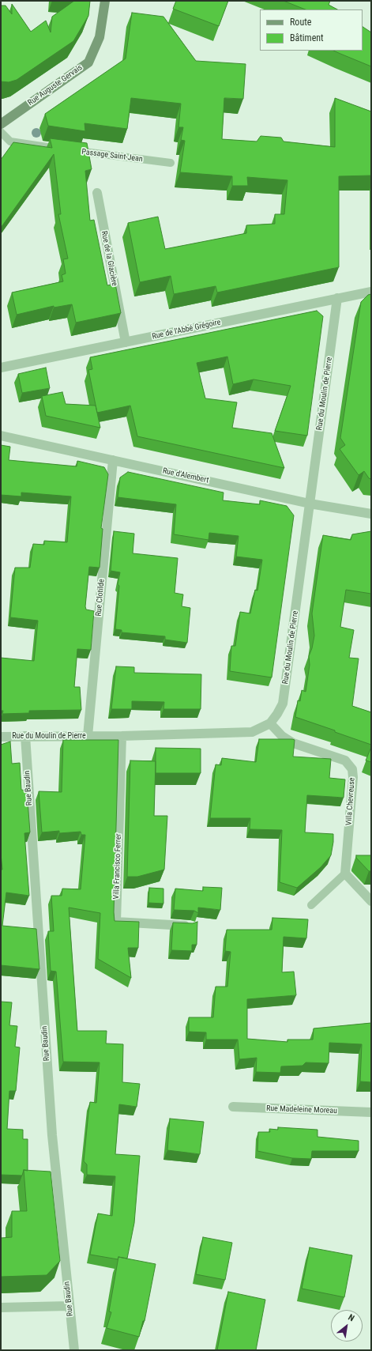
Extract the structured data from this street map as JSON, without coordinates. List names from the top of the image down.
{
  "streets": {
    "main road": ["Rue Auguste Gervais"],
    "street": [
      "Rue de la Glacière",
      "Rue de l'Abbé Grégoire",
      "Rue du Moulin de Pierre",
      "Rue d'Alembert",
      "Rue Clotilde",
      "Rue Baudin",
      "Villa Chevreuse",
      "Villa Francisco Ferrer",
      "Rue Madeleine Moreau"
    ],
    "lane": ["Passage Saint-Jean"]
  },
  "crossings": [
    ["Rue de la Glacière", "Rue de l'Abbé Grégoire"],
    ["Rue de l'Abbé Grégoire", "Rue du Moulin de Pierre"],
    ["Rue du Moulin de Pierre", "Rue d'Alembert"],
    ["Rue du Moulin de Pierre", "Rue Clotilde"],
    ["Rue du Moulin de Pierre", "Rue Baudin"],
    ["Rue du Moulin de Pierre", "Villa Chevreuse"],
    ["Rue du Moulin de Pierre", "Villa Francisco Ferrer"],
    ["Rue d'Alembert", "Rue Clotilde"]
  ],
  "legend": ["Route", "Bâtiment"],
  "north": "top right"
}
